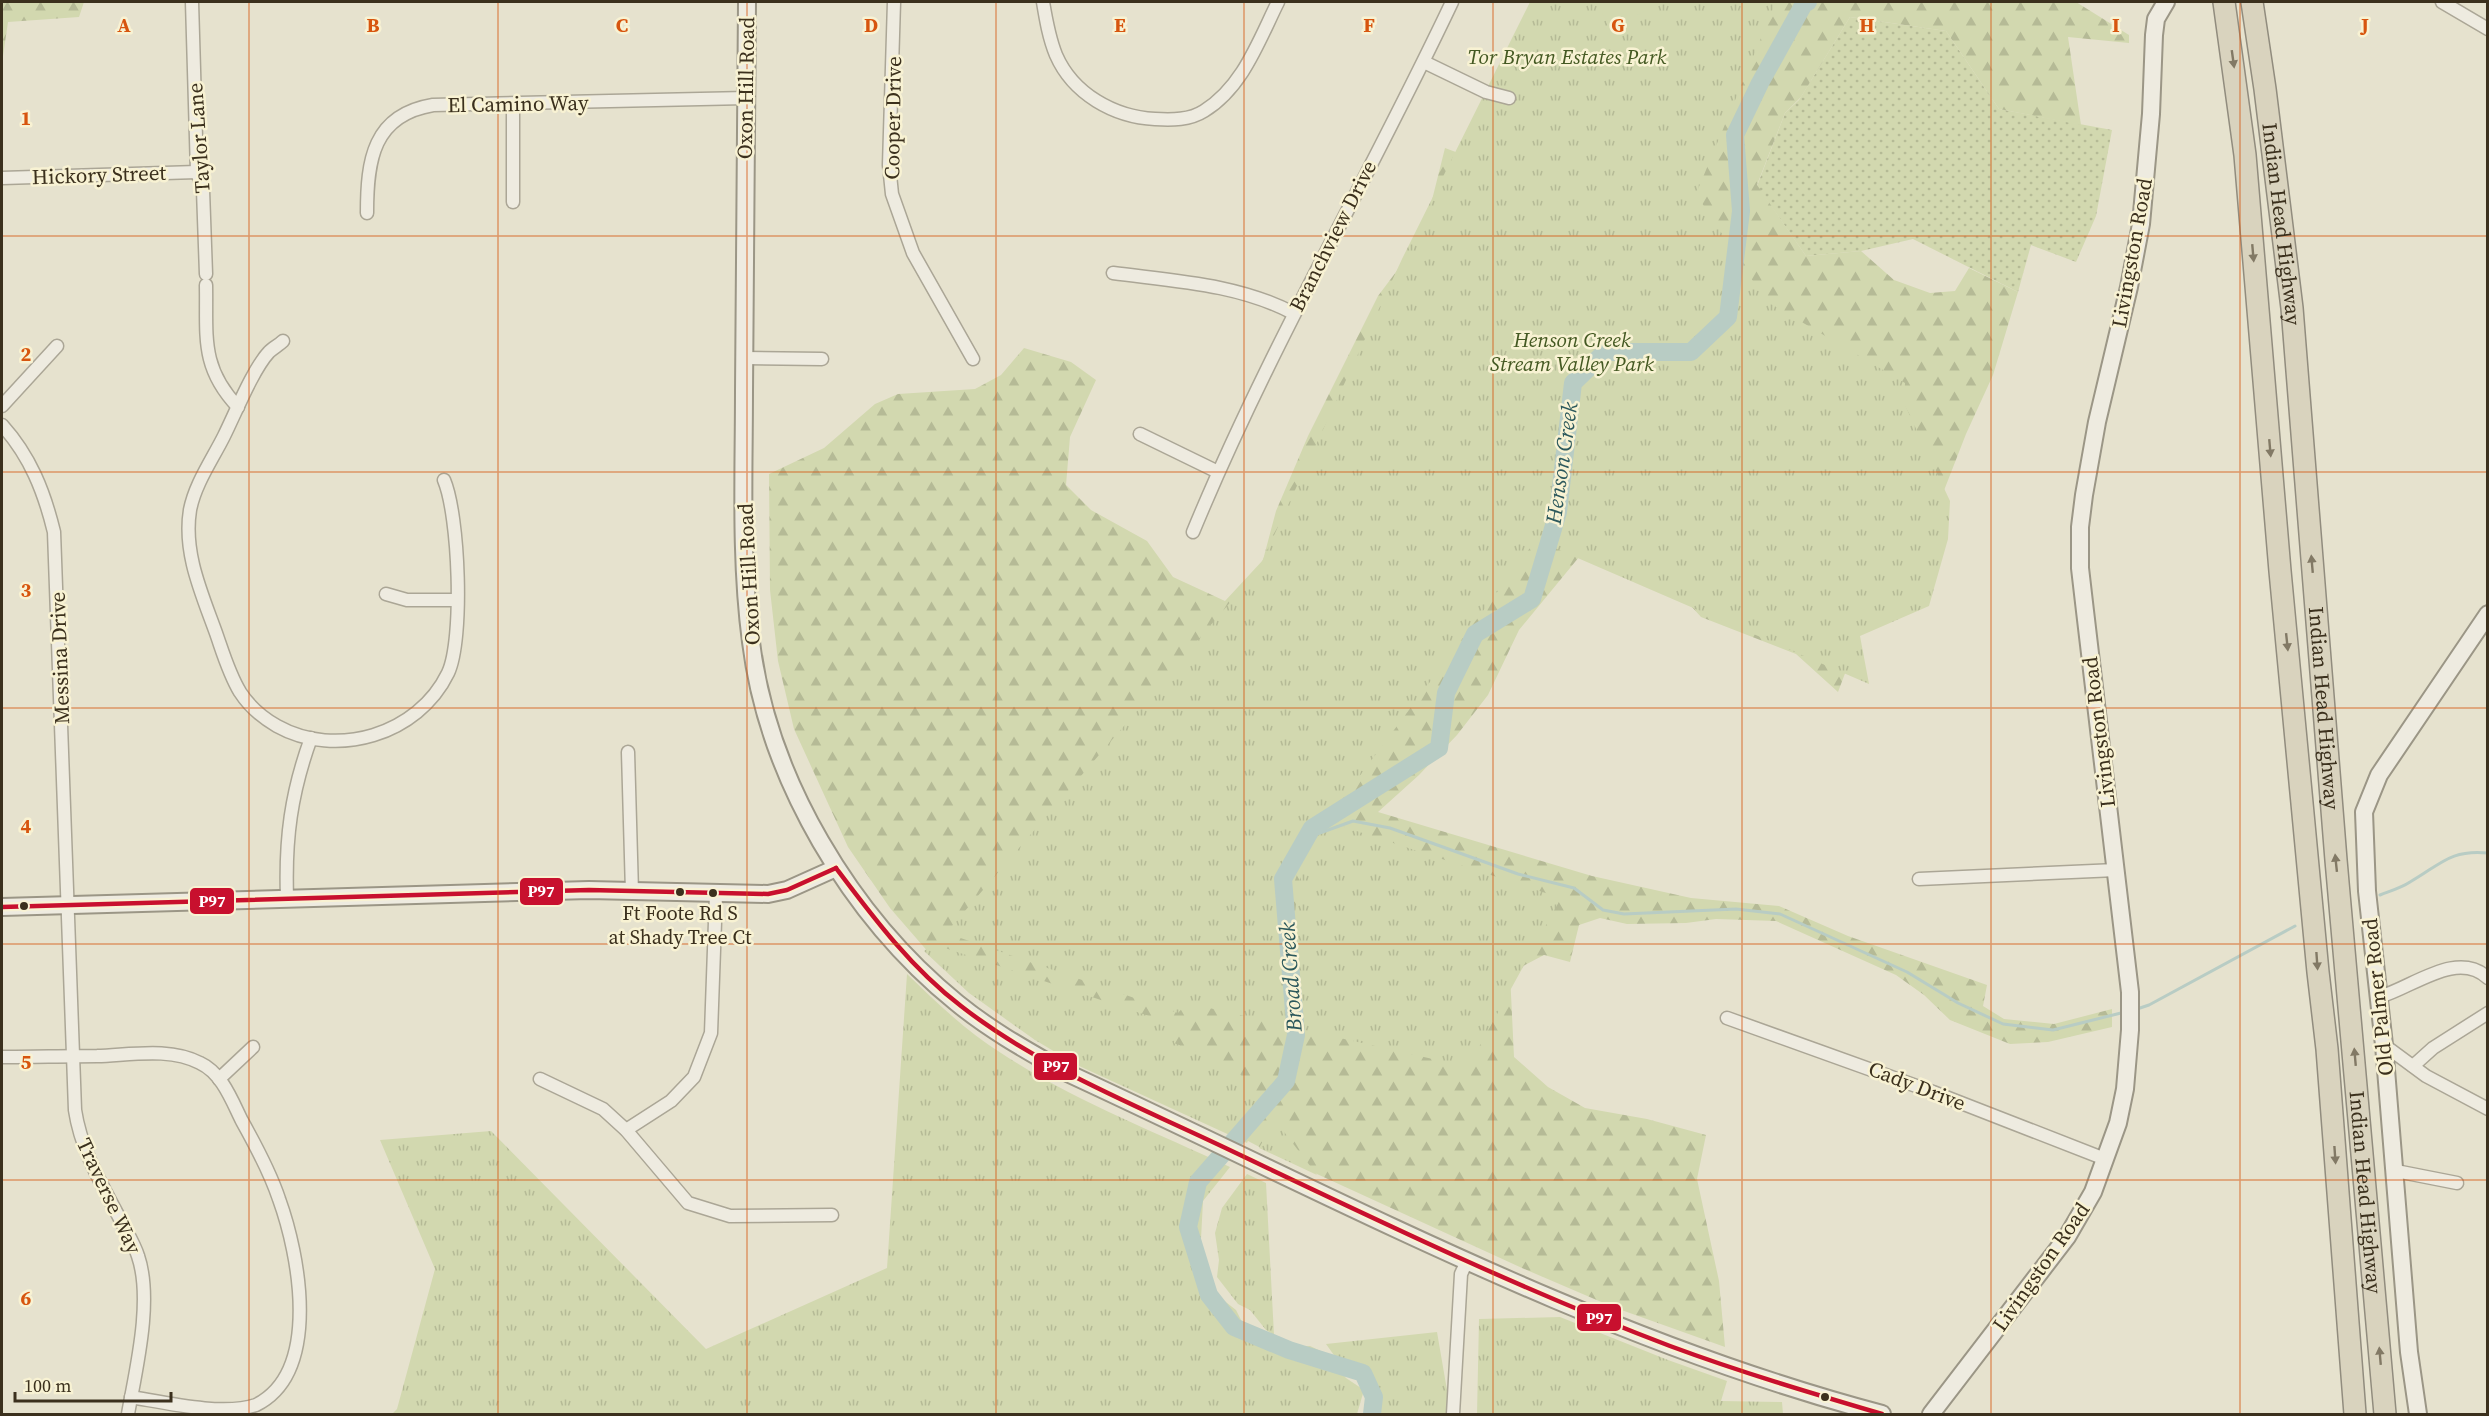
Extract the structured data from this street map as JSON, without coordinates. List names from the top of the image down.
{
  "streets": {
    "highway": ["Indian Head Highway"],
    "main road": ["Oxon Hill Road", "Livingston Road", "Old Palmer Road"],
    "street": [
      "El Camino Way",
      "Cooper Drive",
      "Taylor Lane",
      "Hickory Street",
      "Branchview Drive",
      "Messina Drive",
      "Cady Drive",
      "Traverse Way"
    ]
  },
  "crossings": [
    ["Oxon Hill Road", "El Camino Way"],
    ["Taylor Lane", "Hickory Street"],
    ["Livingston Road", "Cady Drive"],
    ["Messina Drive", "Traverse Way"]
  ],
  "water": ["Henson Creek", "Broad Creek"],
  "parks": ["Tor Bryan Estates Park", "Henson Creek Stream Valley Park"],
  "places": ["Ft Foote Rd S at Shady Tree Ct"],
  "lines": ["transit line P97"],
  "scale_bar": "100 m",
  "grid": {
    "columns": [
      "A",
      "B",
      "C",
      "D",
      "E",
      "F",
      "G",
      "H",
      "I",
      "J"
    ],
    "rows": [
      "1",
      "2",
      "3",
      "4",
      "5",
      "6"
    ]
  }
}
